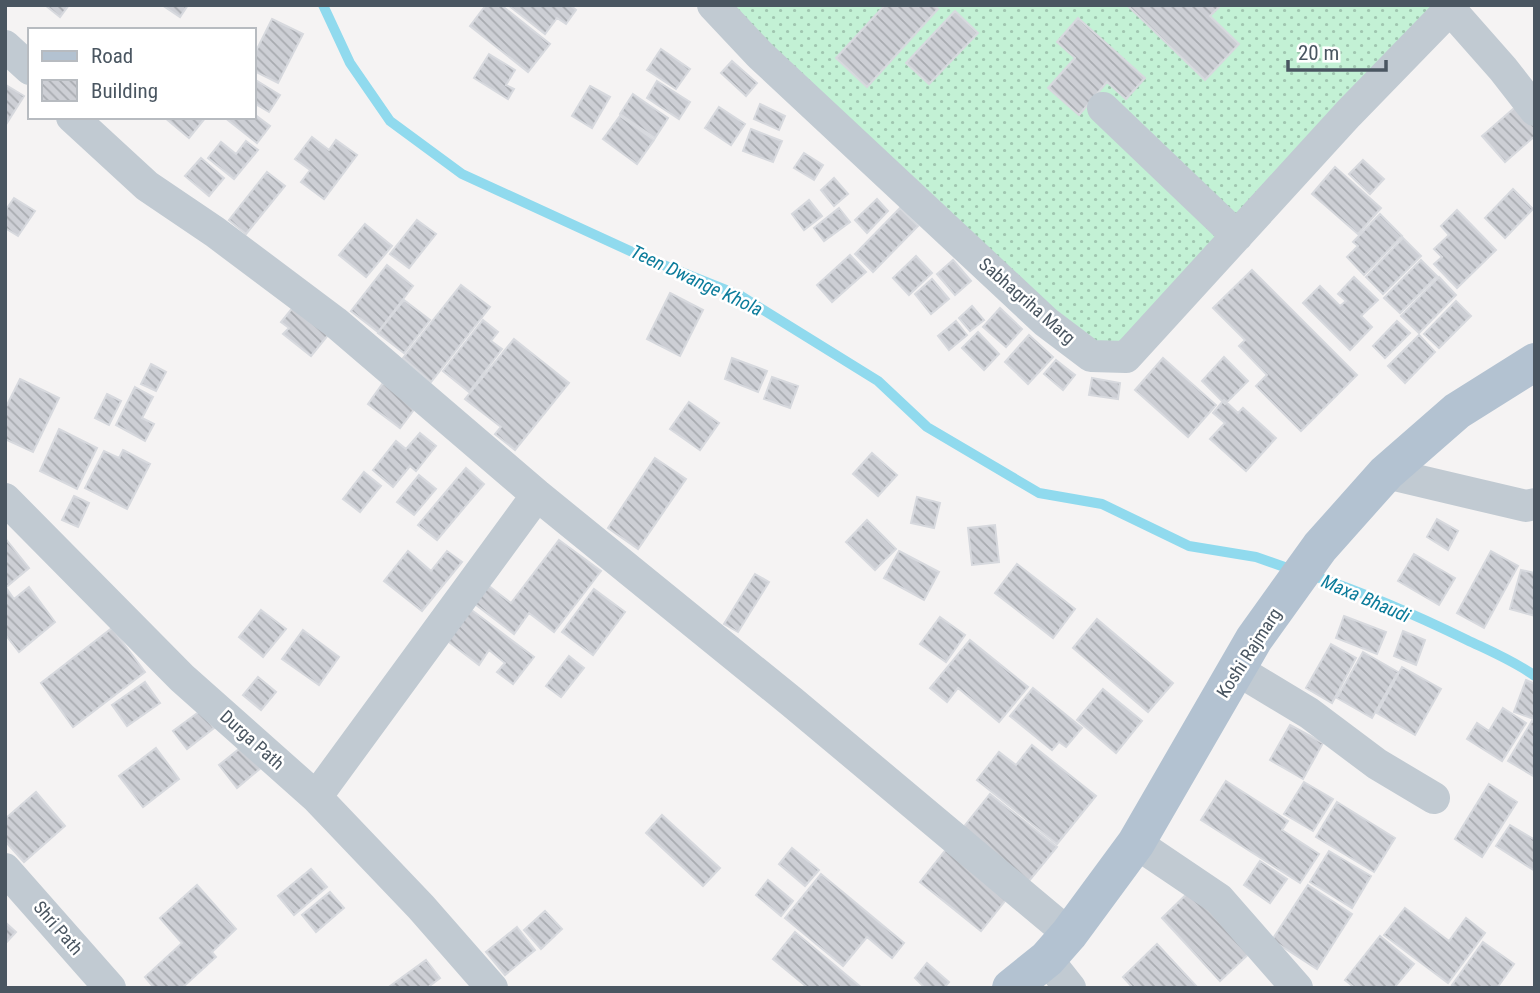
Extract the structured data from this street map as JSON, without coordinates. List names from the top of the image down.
{
  "streets": {
    "main road": ["Koshi Rajmarg"],
    "street": ["Sabhagriha Marg", "Durga Path", "Shri Path"]
  },
  "water": ["Teen Dwange Khola", "Maxa Bhaudi"],
  "legend": ["Road", "Building"],
  "scale_bar": "20 m"
}
